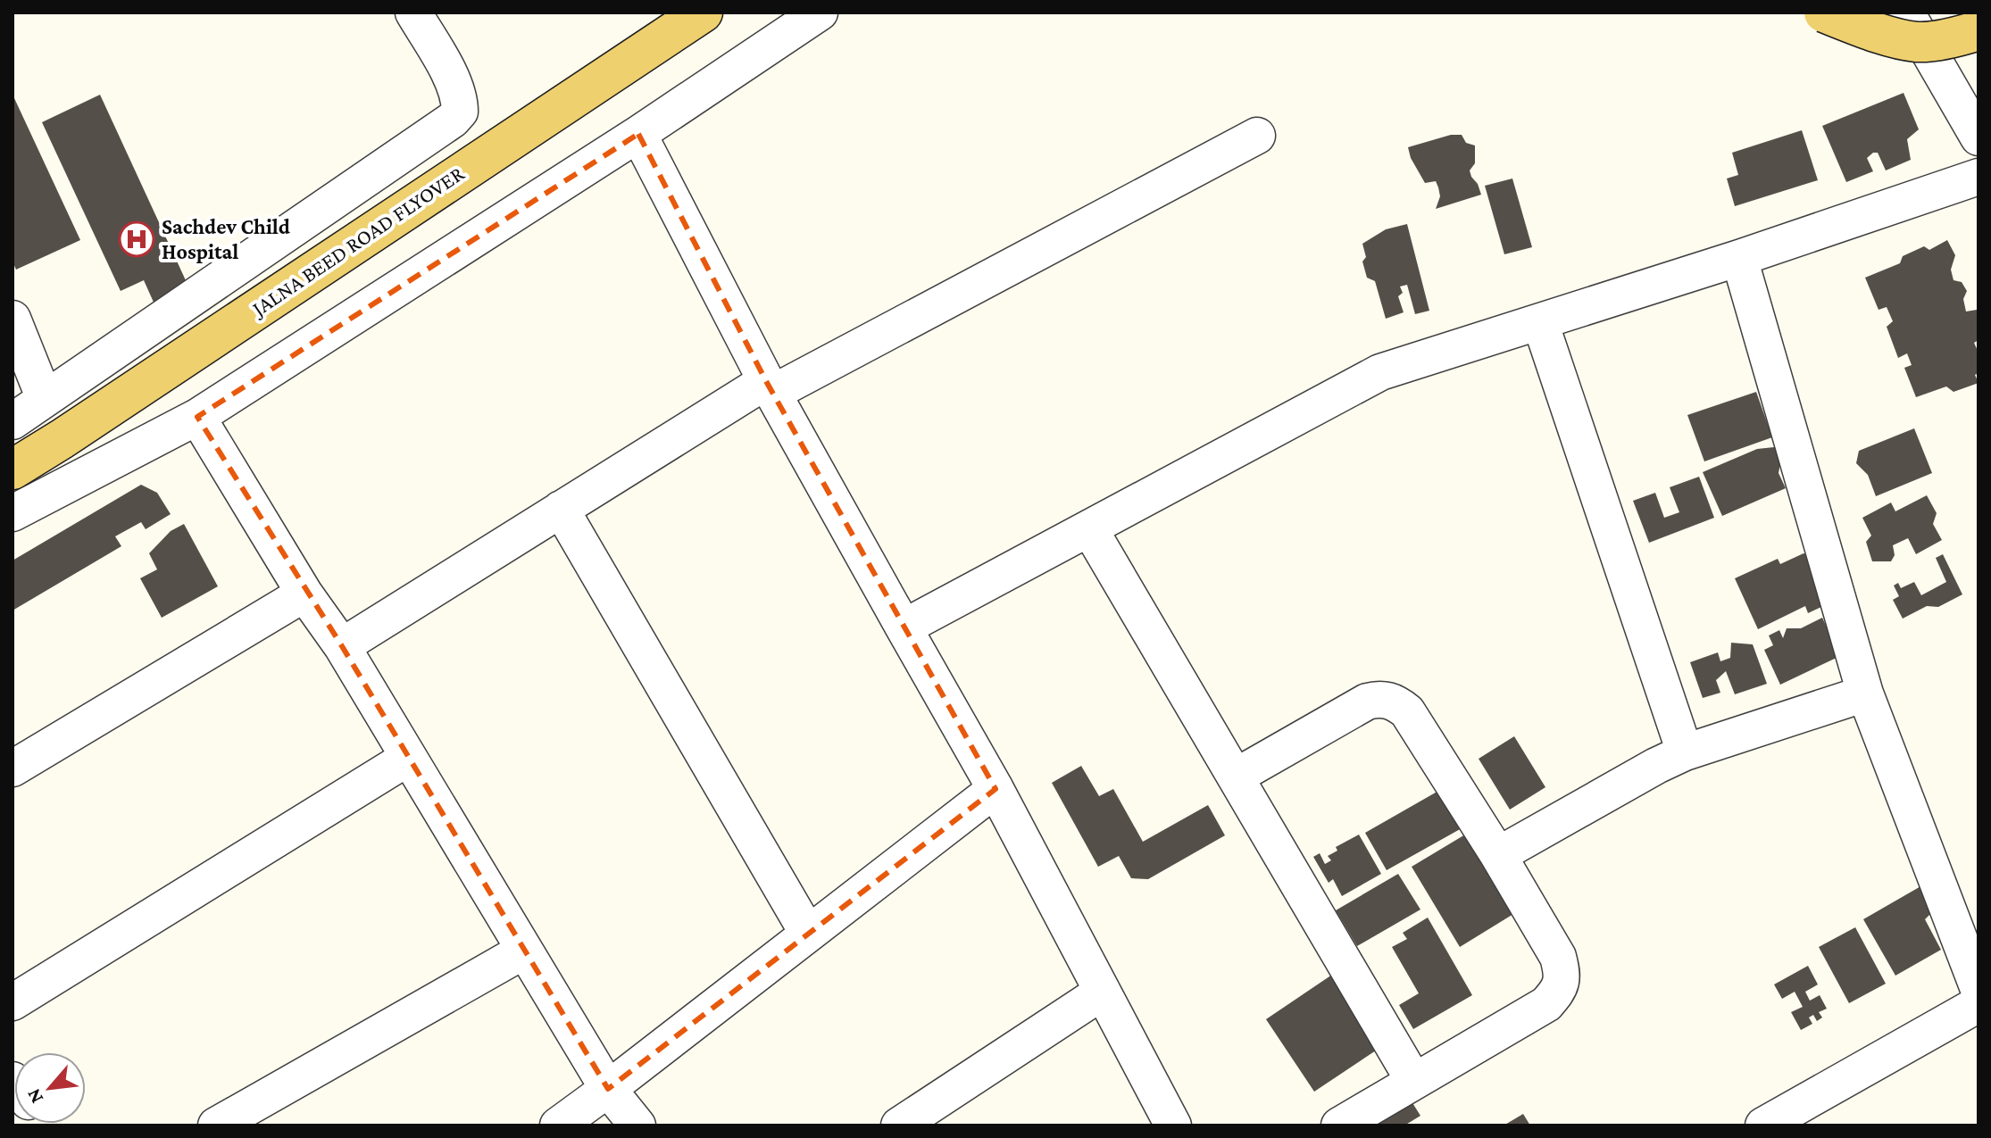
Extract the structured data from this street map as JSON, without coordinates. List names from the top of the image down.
{
  "streets": {
    "main road": ["JALNA BEED ROAD FLYOVER"]
  },
  "places": {
    "hospital": ["Sachdev Child Hospital"]
  },
  "north": "bottom left"
}
